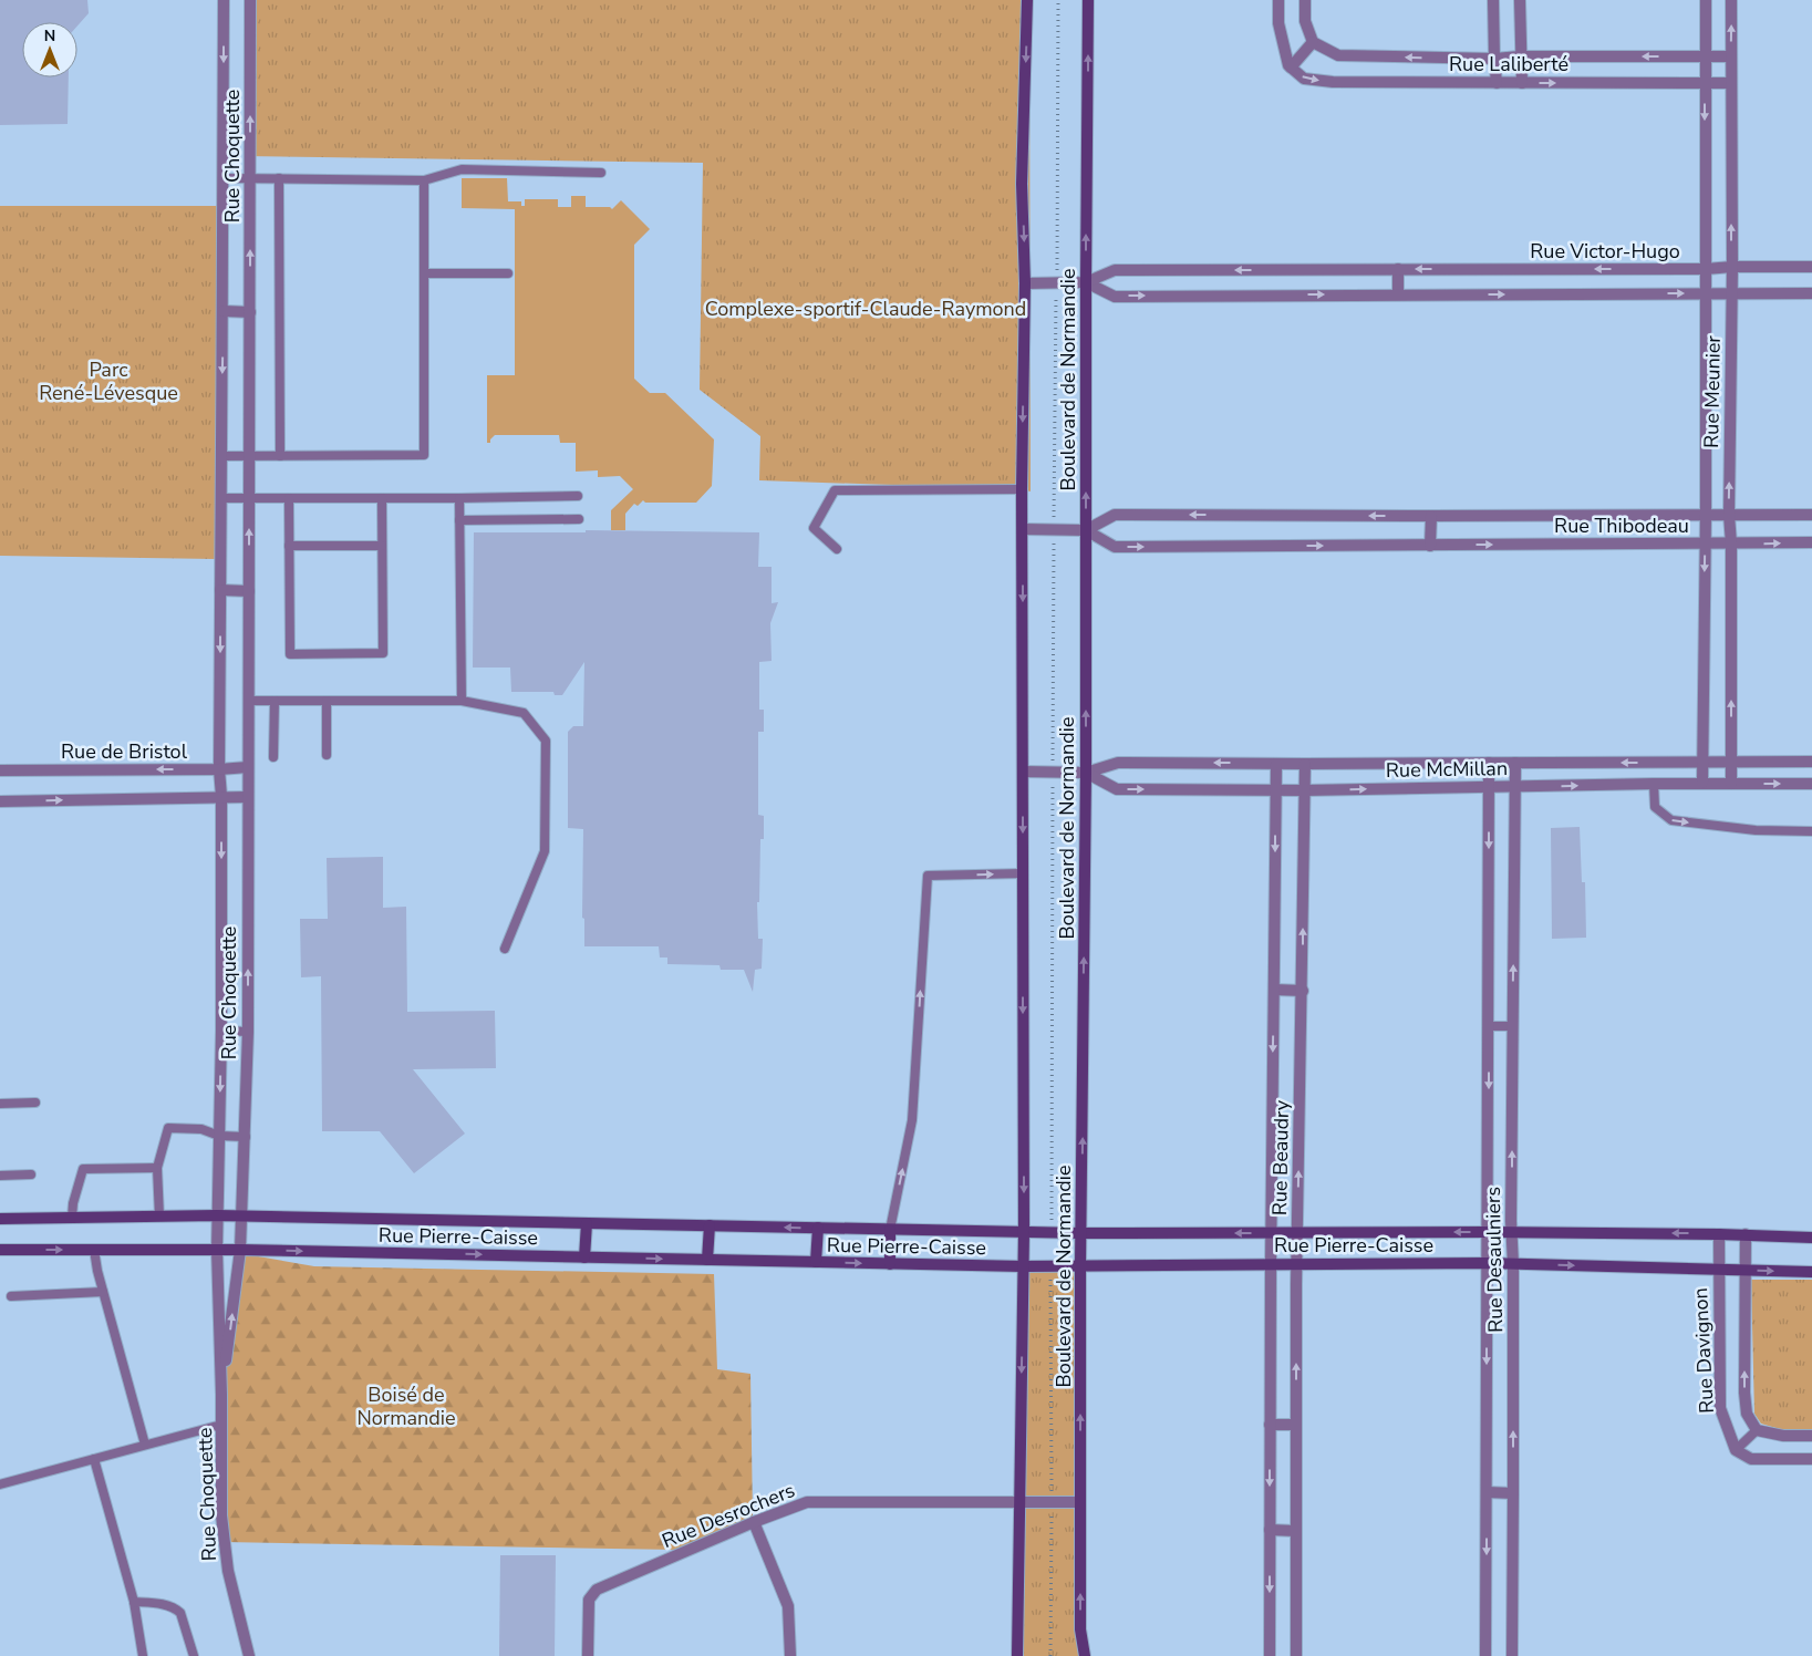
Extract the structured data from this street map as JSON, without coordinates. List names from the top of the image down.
{
  "streets": {
    "street": [
      "Rue Laliberté",
      "Rue Choquette",
      "Rue Victor-Hugo",
      "Boulevard de Normandie",
      "Rue Meunier",
      "Rue Thibodeau",
      "Rue de Bristol",
      "Rue McMillan",
      "Rue Beaudry",
      "Rue Pierre-Caisse",
      "Rue Desaulniers",
      "Rue Davignon",
      "Rue Desrochers"
    ]
  },
  "crossings": [
    ["Rue Laliberté", "Rue Meunier"],
    ["Rue Choquette", "Rue de Bristol"],
    ["Rue Choquette", "Rue Pierre-Caisse"],
    ["Rue Victor-Hugo", "Boulevard de Normandie"],
    ["Rue Victor-Hugo", "Rue Meunier"],
    ["Boulevard de Normandie", "Rue Thibodeau"],
    ["Boulevard de Normandie", "Rue McMillan"],
    ["Boulevard de Normandie", "Rue Pierre-Caisse"],
    ["Boulevard de Normandie", "Rue Desrochers"],
    ["Rue Meunier", "Rue Thibodeau"],
    ["Rue Meunier", "Rue McMillan"],
    ["Rue McMillan", "Rue Beaudry"],
    ["Rue McMillan", "Rue Desaulniers"],
    ["Rue Beaudry", "Rue Pierre-Caisse"],
    ["Rue Pierre-Caisse", "Rue Desaulniers"],
    ["Rue Pierre-Caisse", "Rue Davignon"]
  ],
  "parks": ["Complexe-sportif-Claude-Raymond", "Parc René-Lévesque", "Boisé de Normandie"],
  "north": "top"
}
